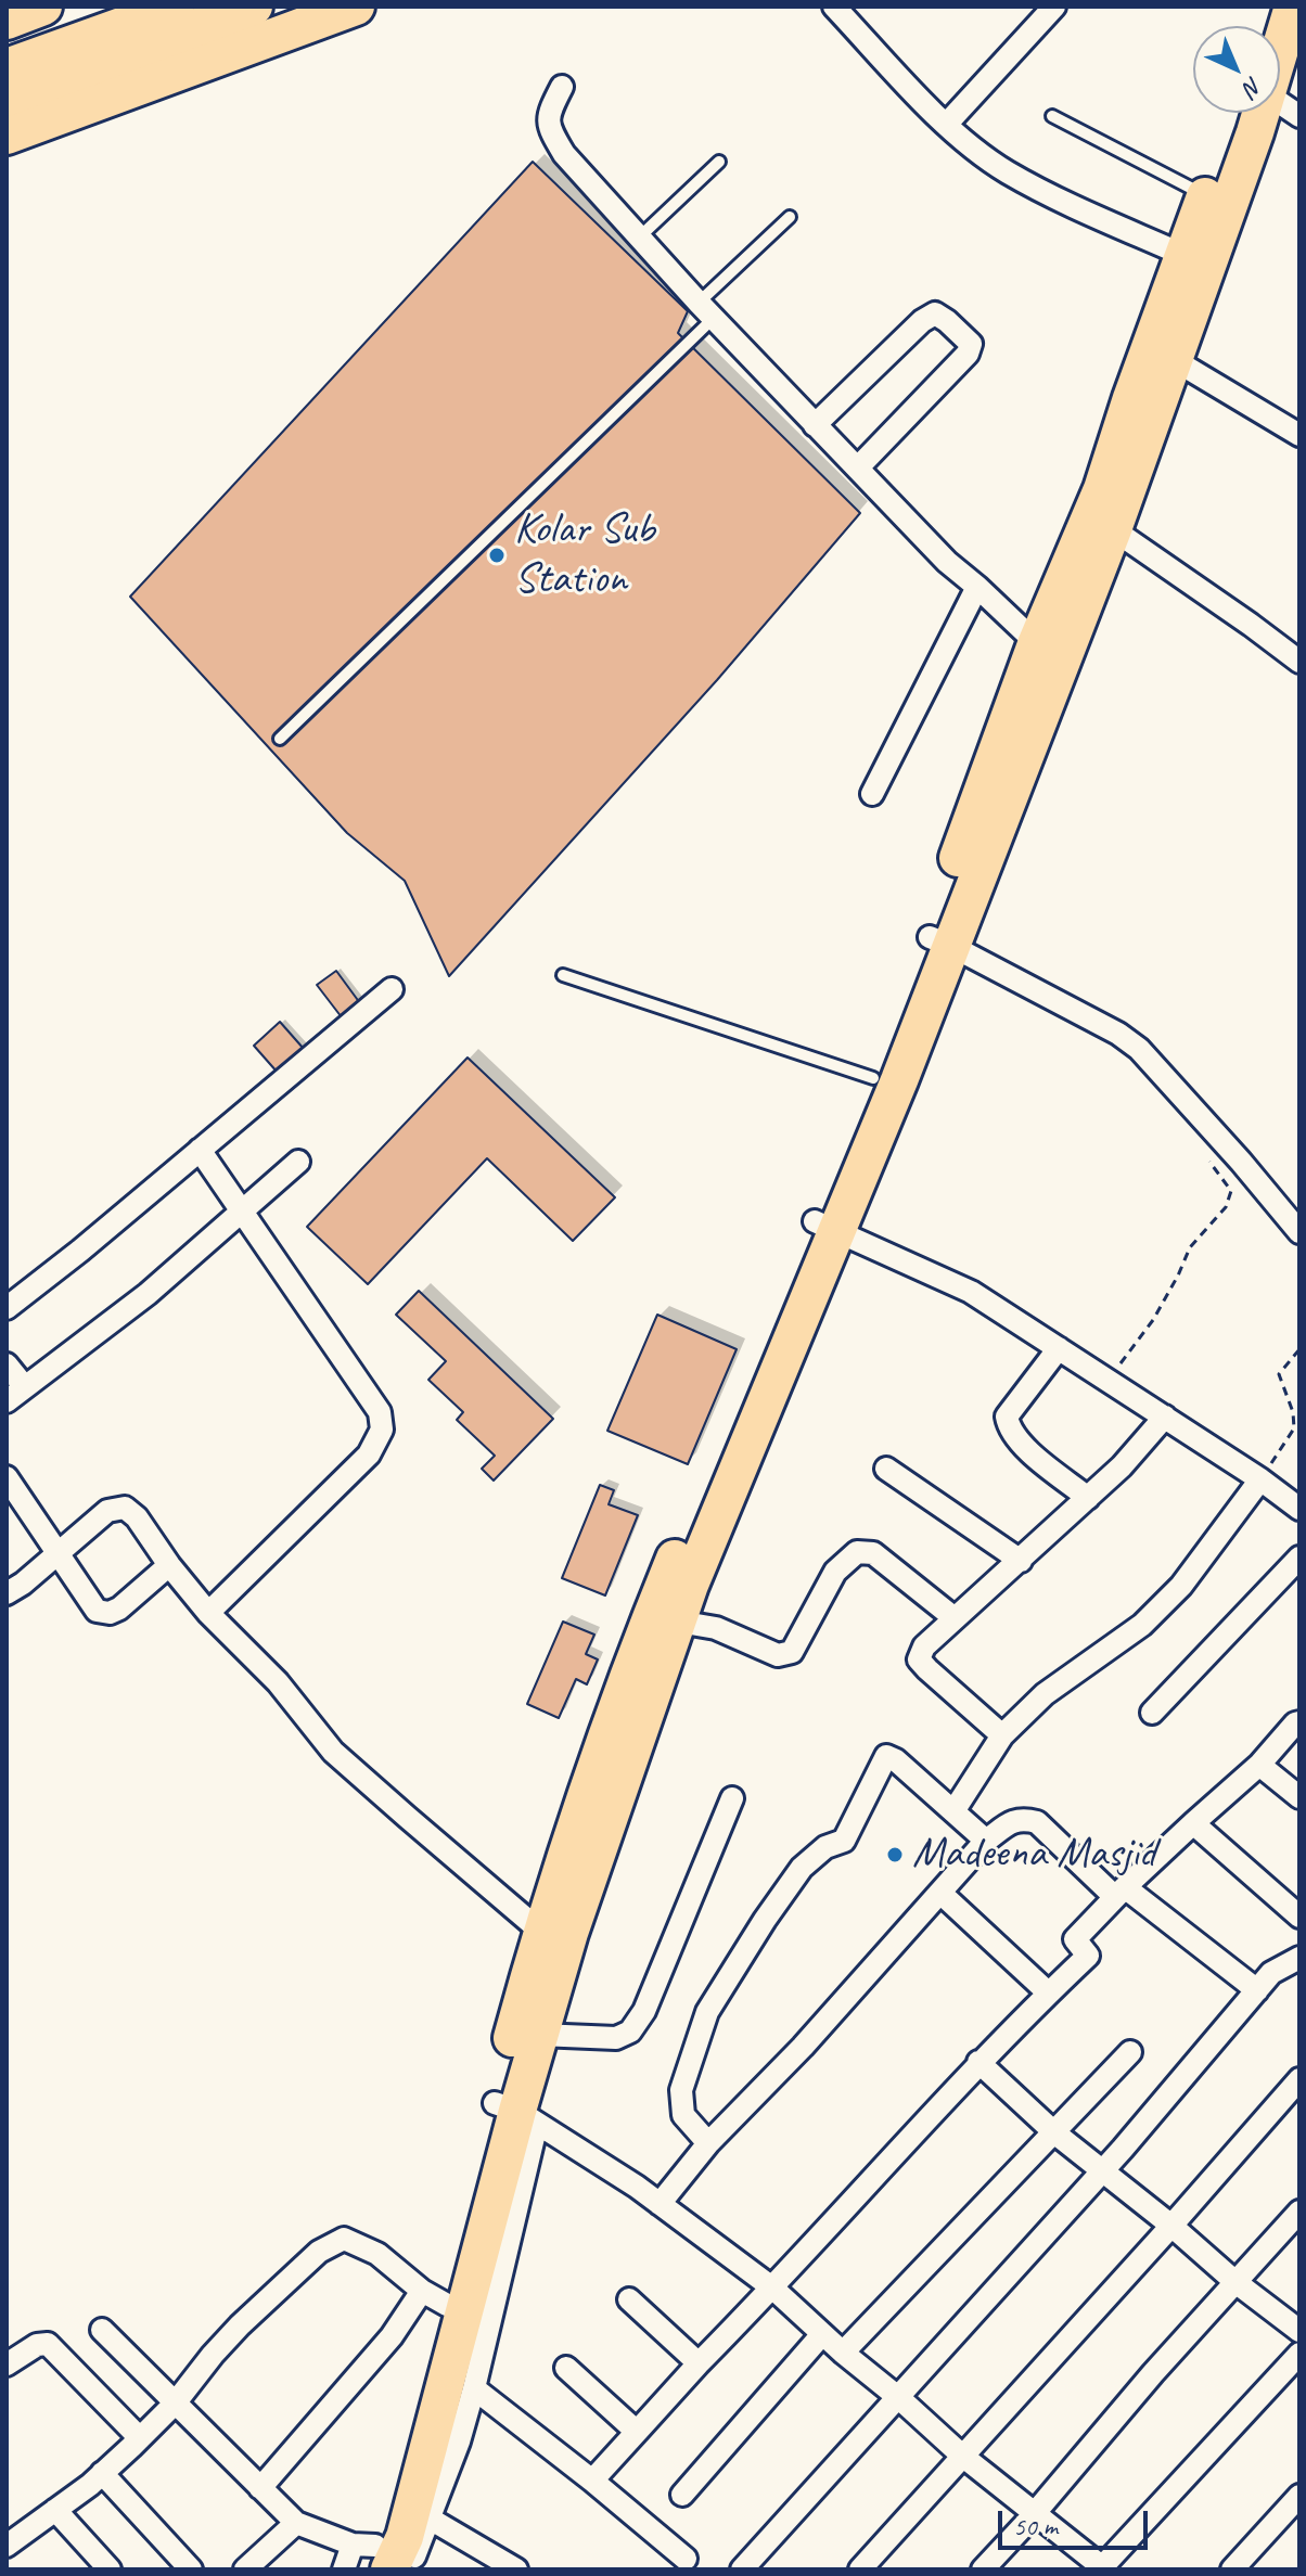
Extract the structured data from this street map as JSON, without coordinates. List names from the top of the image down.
{
  "places": ["Kolar Sub Station", "Madeena Masjid"],
  "scale_bar": "50 m",
  "north": "bottom right"
}
